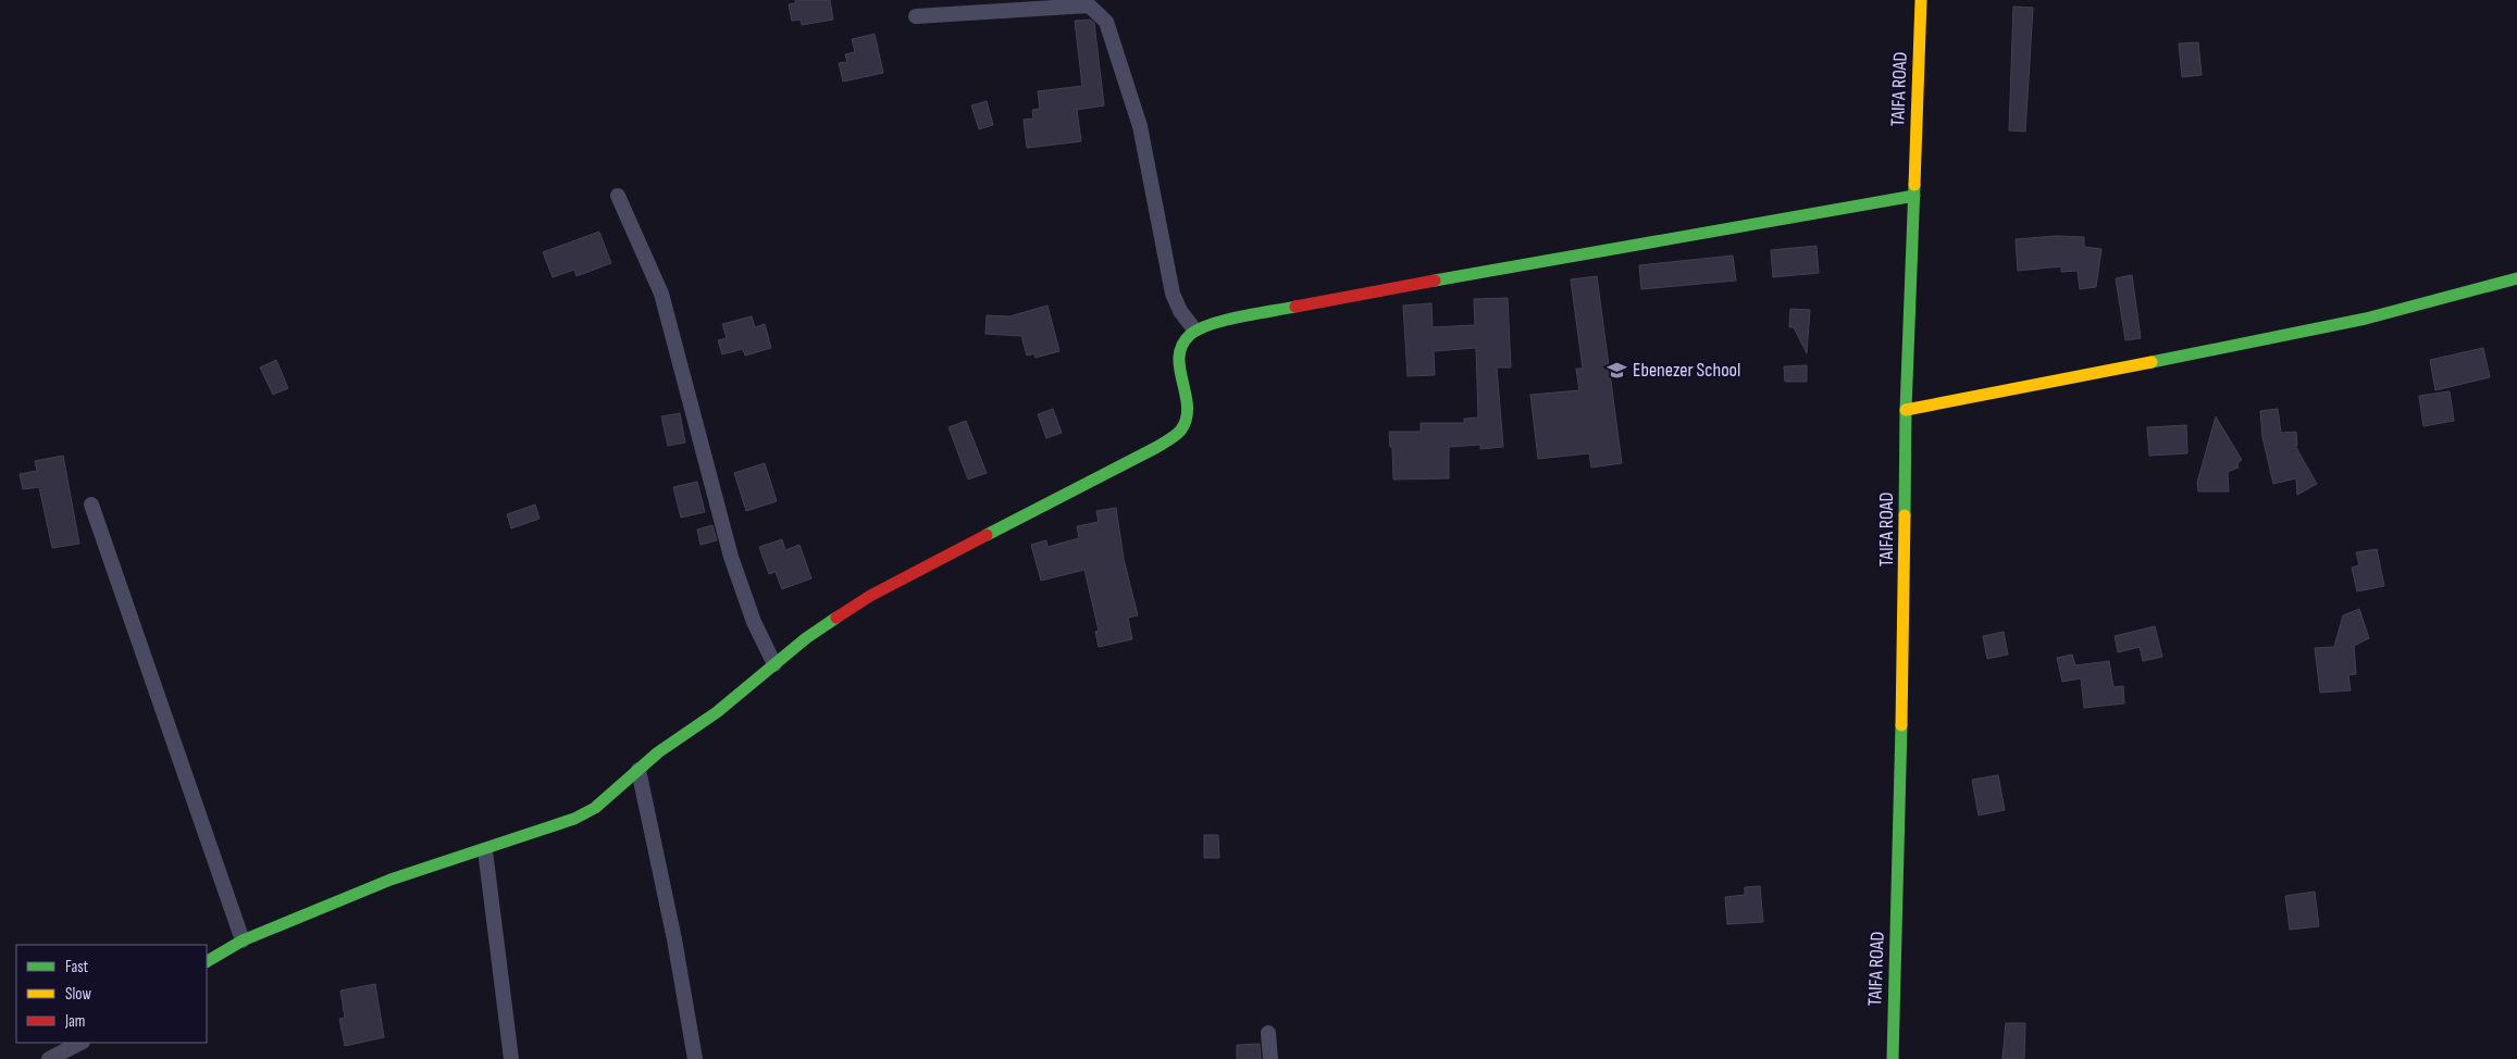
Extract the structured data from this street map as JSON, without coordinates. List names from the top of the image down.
{
  "streets": {
    "main road": ["TAIFA ROAD"]
  },
  "places": {
    "school or university": ["Ebenezer School"]
  },
  "legend": ["Fast", "Slow", "Jam"]
}
